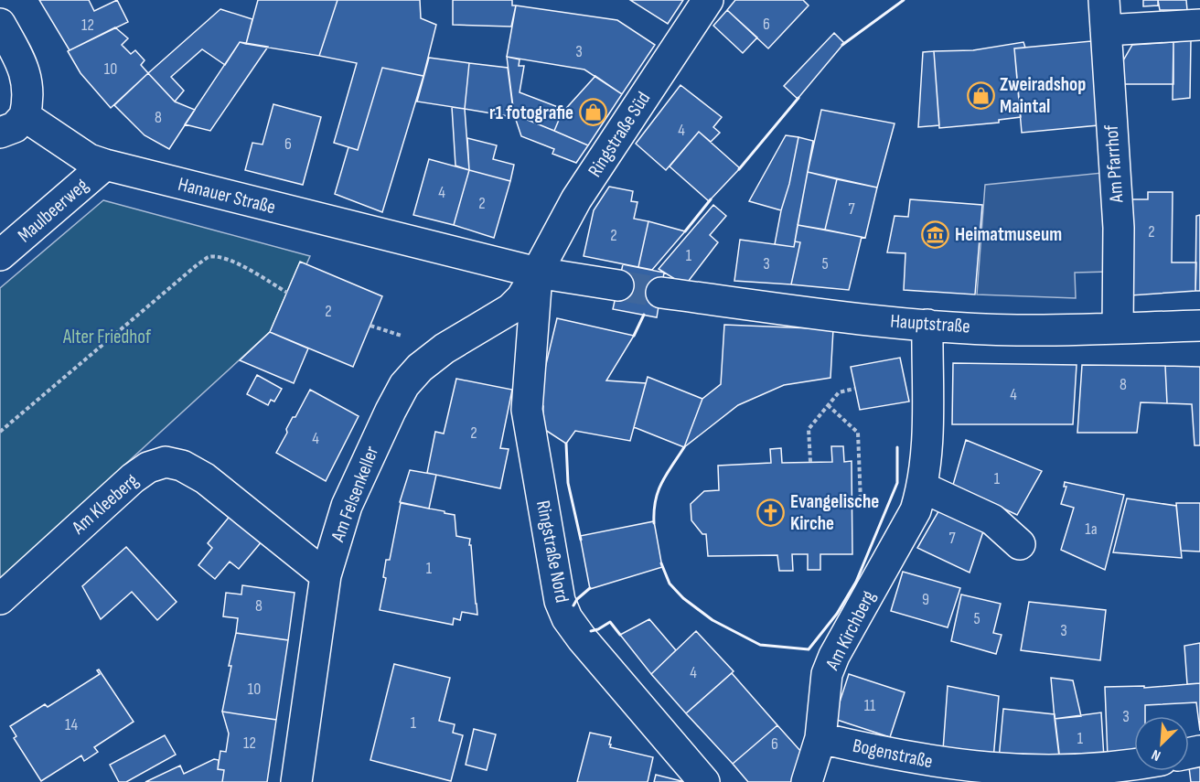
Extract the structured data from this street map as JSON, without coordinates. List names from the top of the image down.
{
  "streets": {
    "street": [
      "Ringstraße Süd",
      "Am Pfarrhof",
      "Hanauer Straße",
      "Maulbeerweg",
      "Hauptstraße",
      "Am Felsenkeller",
      "Am Kleeberg",
      "Ringstraße Nord",
      "Am Kirchberg",
      "Bogenstraße"
    ]
  },
  "crossings": [
    ["Ringstraße Süd", "Hanauer Straße"],
    ["Ringstraße Süd", "Am Felsenkeller"],
    ["Ringstraße Süd", "Ringstraße Nord"],
    ["Am Pfarrhof", "Hauptstraße"],
    ["Hanauer Straße", "Maulbeerweg"],
    ["Hanauer Straße", "Am Felsenkeller"],
    ["Hanauer Straße", "Ringstraße Nord"],
    ["Hauptstraße", "Am Kirchberg"],
    ["Am Felsenkeller", "Am Kleeberg"],
    ["Am Felsenkeller", "Ringstraße Nord"],
    ["Am Kirchberg", "Bogenstraße"]
  ],
  "parks": ["Alter Friedhof"],
  "places": {
    "shop": ["Zweiradshop Maintal", "r1 fotografie"],
    "museum": ["Heimatmuseum"],
    "church": ["Evangelische Kirche"]
  },
  "house_numbers": [
    "6",
    "12",
    "3",
    "10",
    "8",
    "4",
    "6",
    "4",
    "2",
    "7",
    "2",
    "2",
    "1",
    "3",
    "5",
    "2",
    "8",
    "4",
    "2",
    "4",
    "1",
    "1a",
    "7",
    "1",
    "9",
    "8",
    "5",
    "3",
    "4",
    "10",
    "11",
    "3",
    "1",
    "14",
    "1",
    "12",
    "6"
  ],
  "north": "bottom left"
}
